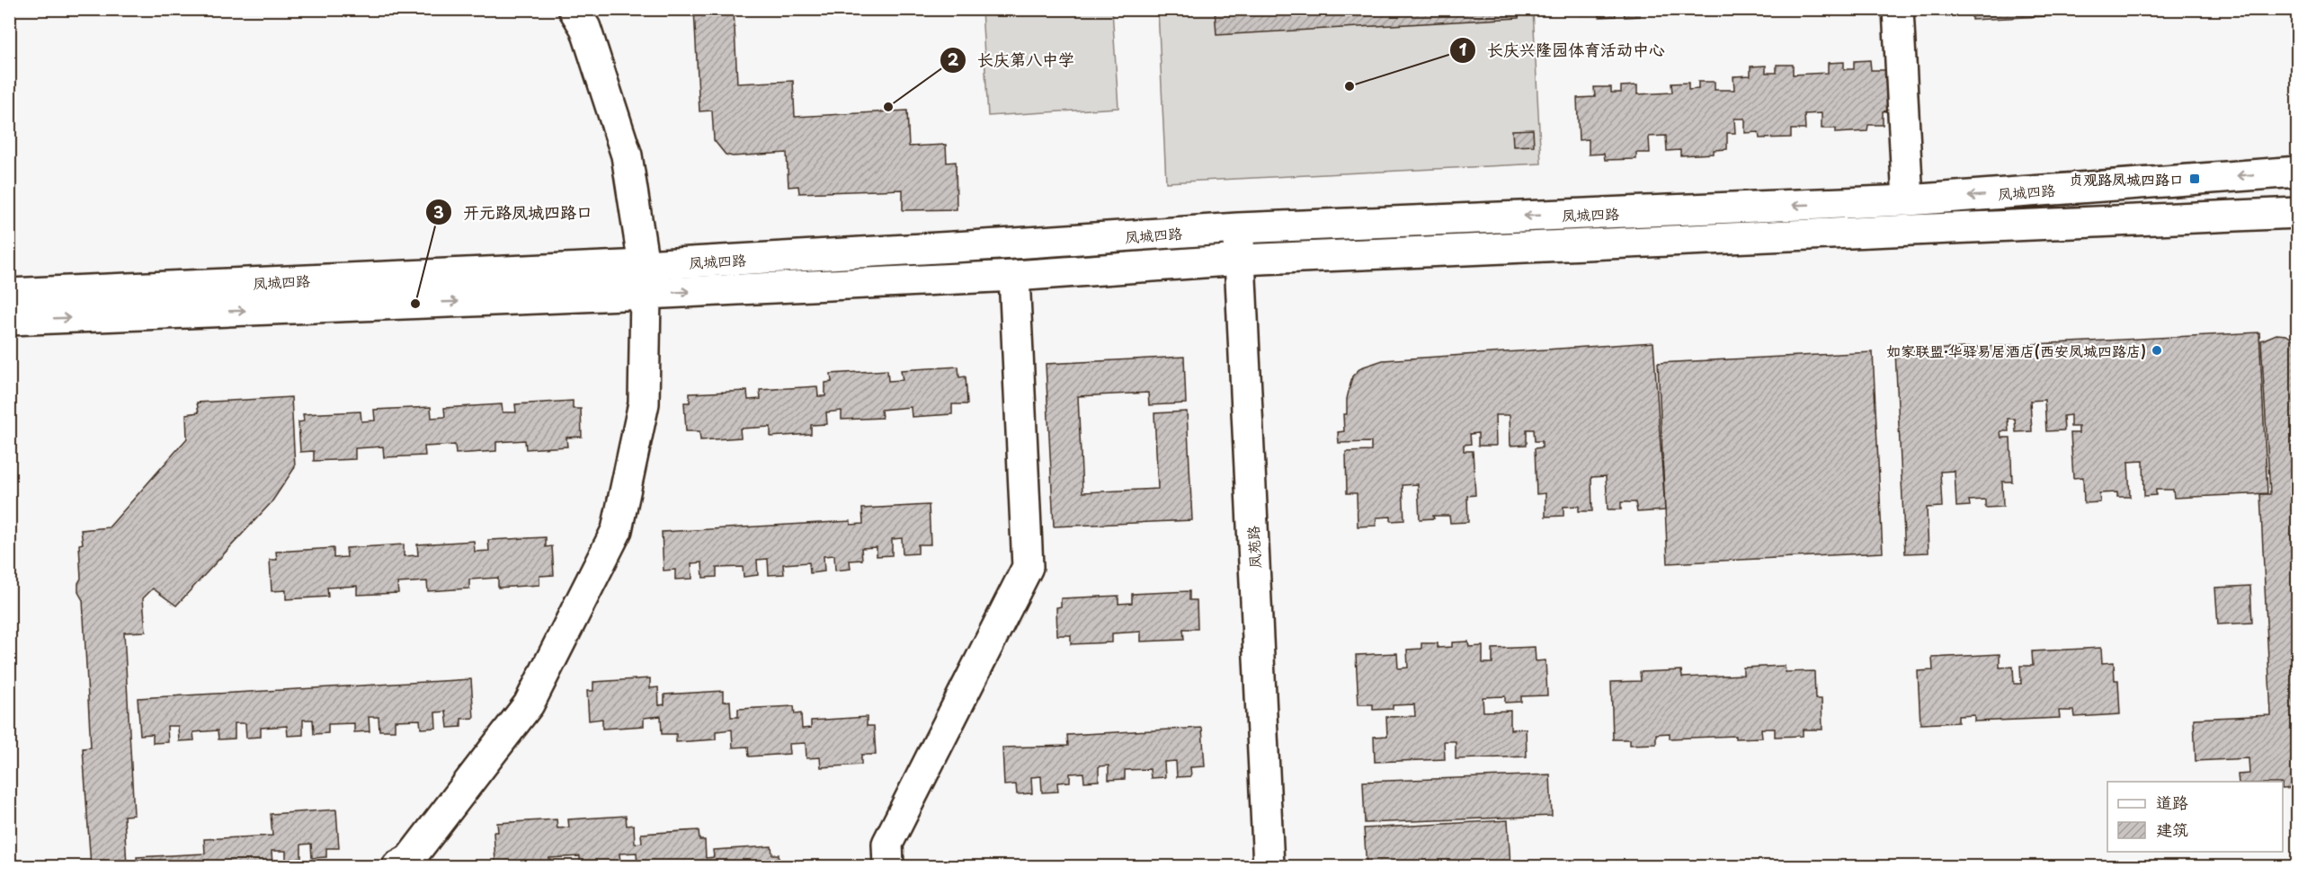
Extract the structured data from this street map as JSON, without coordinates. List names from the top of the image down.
{
  "streets": {
    "street": ["凤城四路", "凤苑路"]
  },
  "crossings": [
    ["凤城四路", "凤苑路"]
  ],
  "places": {
    "other": [
      "长庆兴隆园体育活动中心",
      "长庆第八中学",
      "开元路凤城四路口",
      "如家联盟·华驿易居酒店(西安凤城四路店)"
    ],
    "transit": ["贞观路凤城四路口"]
  },
  "legend": ["道路", "建筑"]
}
